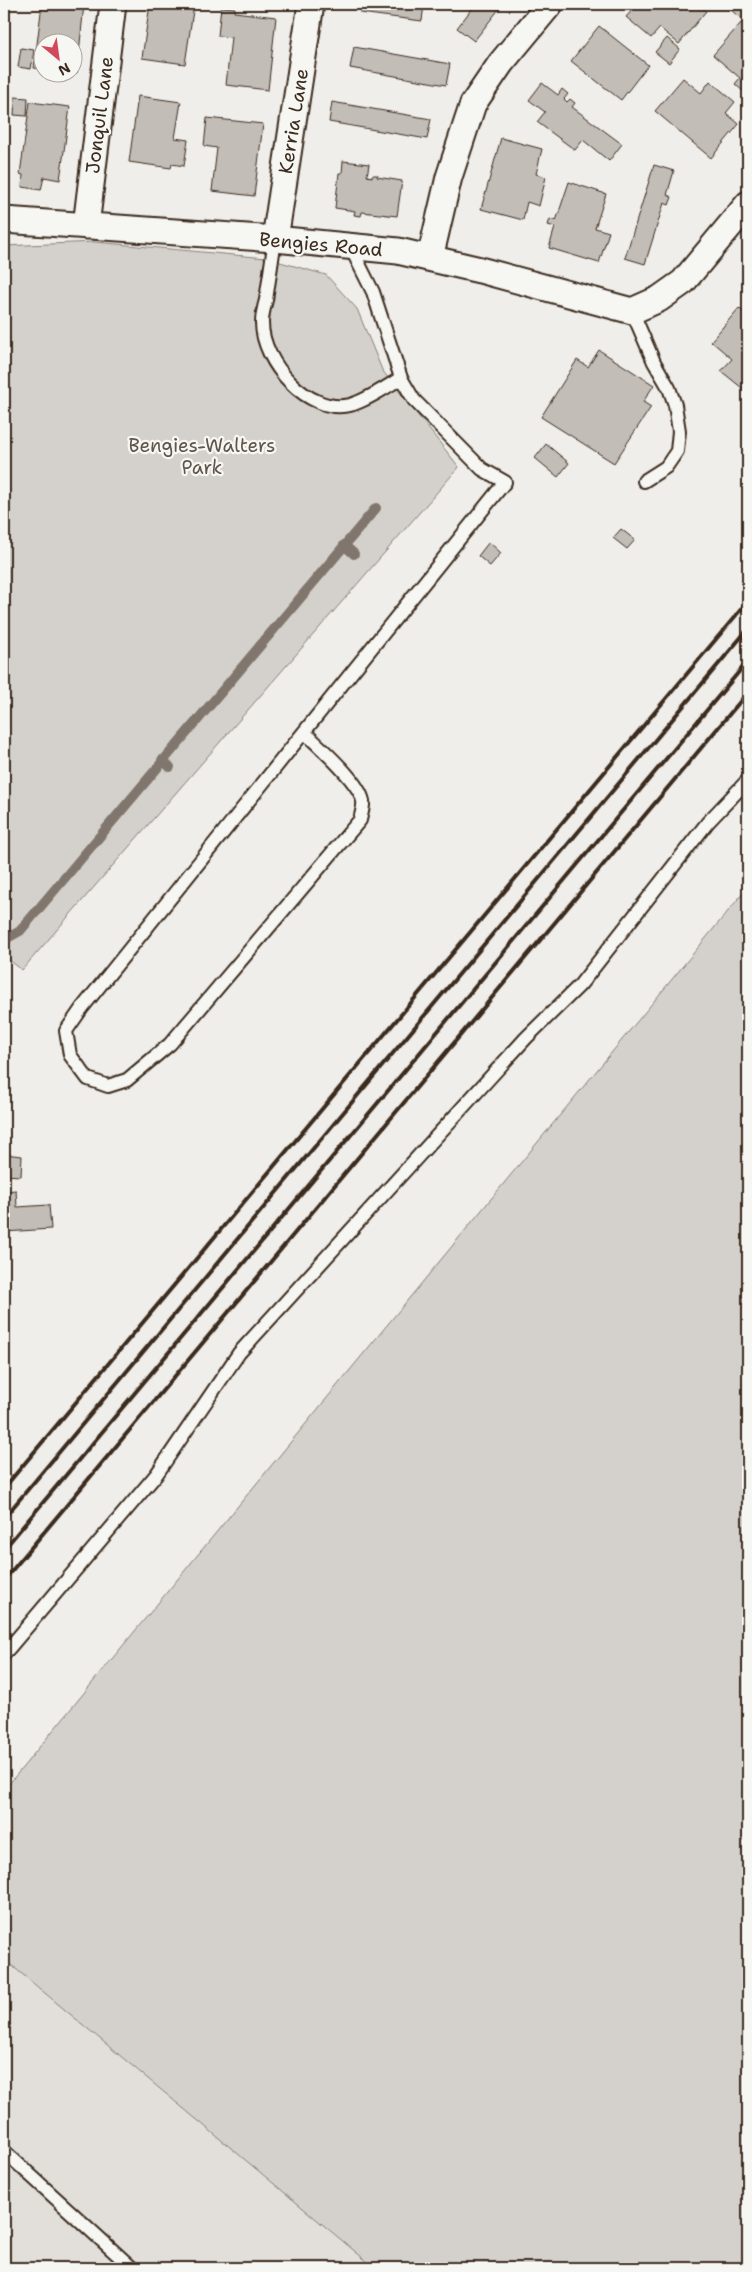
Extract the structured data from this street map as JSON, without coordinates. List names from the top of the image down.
{
  "streets": {
    "street": ["Jonquil Lane", "Kerria Lane", "Bengies Road"]
  },
  "crossings": [
    ["Jonquil Lane", "Bengies Road"],
    ["Kerria Lane", "Bengies Road"]
  ],
  "parks": ["Bengies-Walters Park"],
  "north": "bottom right"
}
